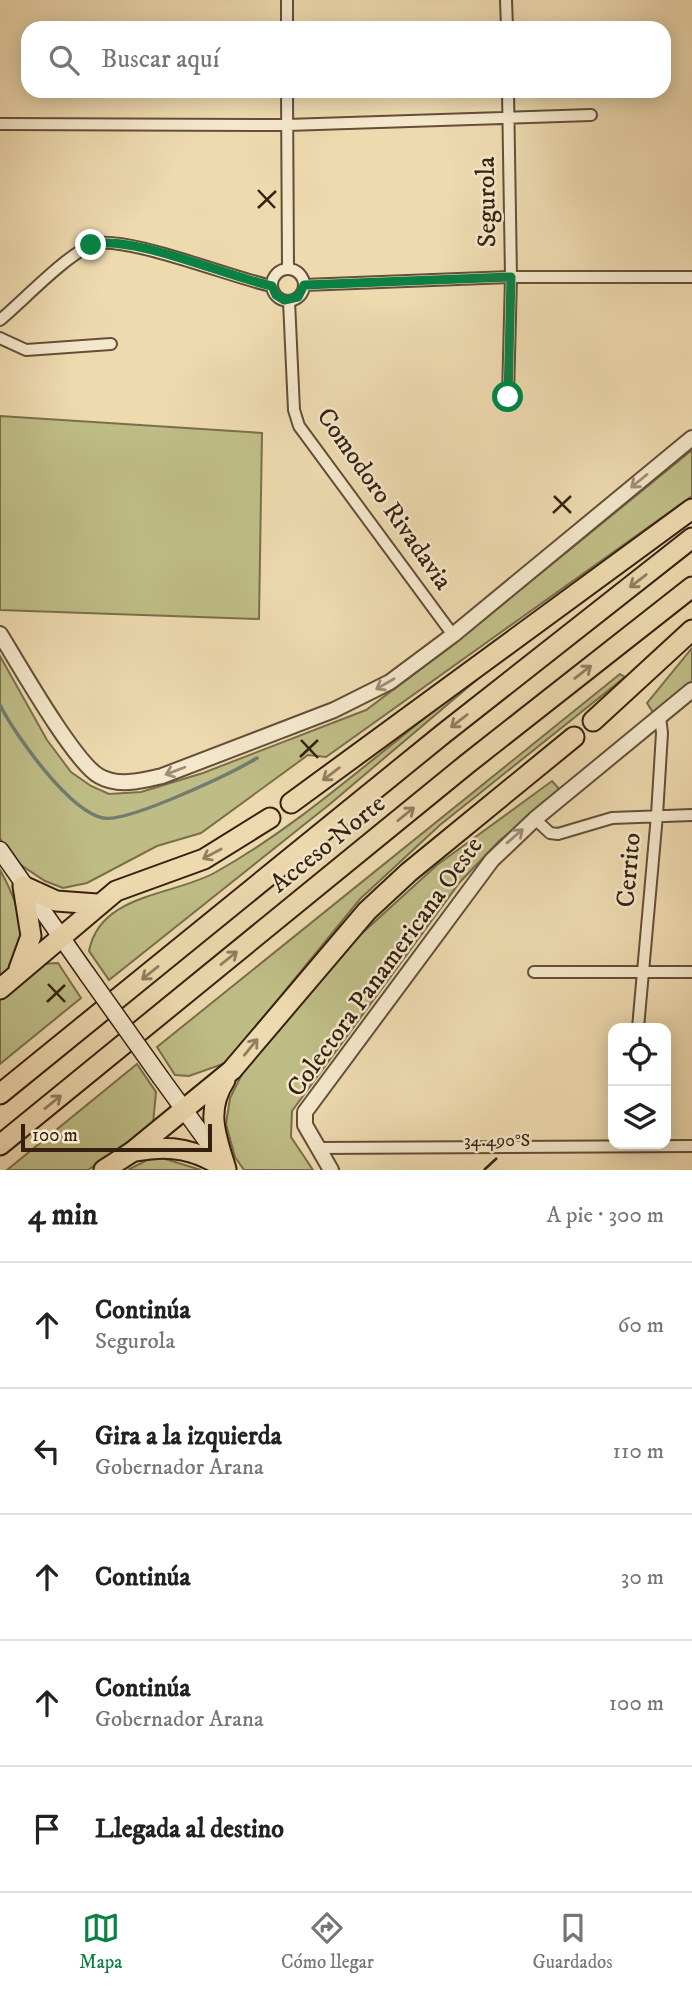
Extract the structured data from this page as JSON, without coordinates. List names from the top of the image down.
{
  "streets": {
    "highway": ["Acceso Norte"],
    "street": [
      "Segurola",
      "Comodoro Rivadavia",
      "Cerrito",
      "Colectora Panamericana Oeste"
    ]
  },
  "crossings": [
    ["Cerrito", "Colectora Panamericana Oeste"]
  ],
  "one_way": ["Colectora Panamericana Oeste"],
  "scale_bar": "100 m",
  "page": {
    "search": "Buscar aquí",
    "scale": "100 m",
    "heading": ["4 min", "A pie · 300 m"],
    "list": [
      ["Continúa", "Segurola", "60 m"],
      ["Gira a la izquierda", "Gobernador Arana", "110 m"],
      ["Continúa", "30 m"],
      ["Continúa", "Gobernador Arana", "100 m"],
      "Llegada al destino"
    ],
    "nav": ["Mapa", "Cómo llegar", "Guardados"]
  },
  "coordinates": ["34.490°S"]
}
